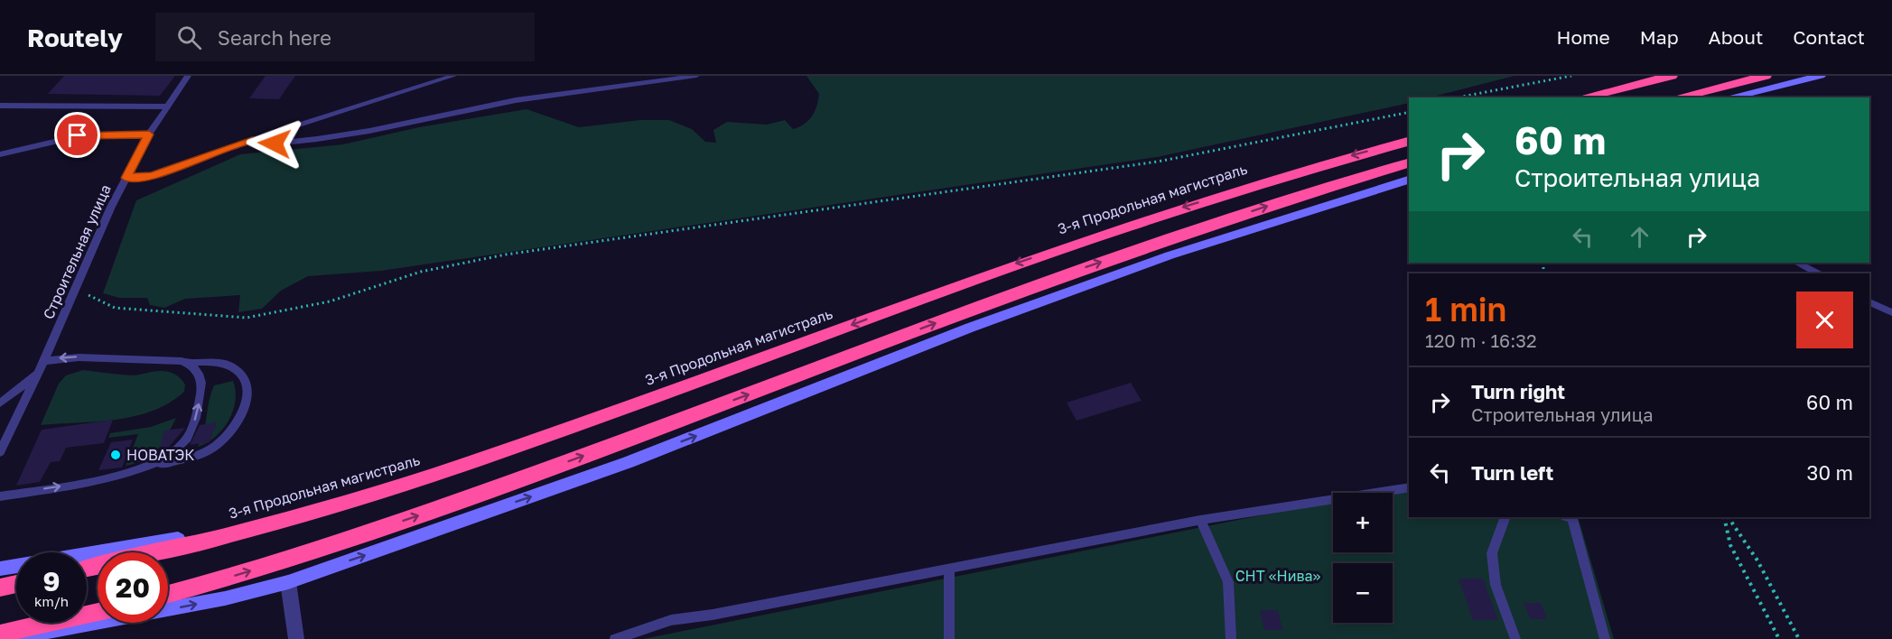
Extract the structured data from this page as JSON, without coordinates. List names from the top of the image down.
{
  "streets": {
    "highway": ["3-я Продольная магистраль"],
    "lane": ["Строительная улица"]
  },
  "parks": ["СНТ «Нива»"],
  "places": ["НОВАТЭК"],
  "page": {
    "header": "Routely",
    "search": "Search here",
    "nav": [
      "Home",
      "Map",
      "About",
      "Contact"
    ],
    "turn": ["60 m", "Строительная улица"],
    "heading": ["1 min", "120 m · 16:32"],
    "list": [
      {
        "name": "Turn right",
        "note": "Строительная улица",
        "value": "60 m"
      },
      {
        "name": "Turn left",
        "value": "30 m"
      }
    ],
    "map_buttons": ["+", "−"],
    "speed": "9 km/h",
    "limit": "20"
  }
}
